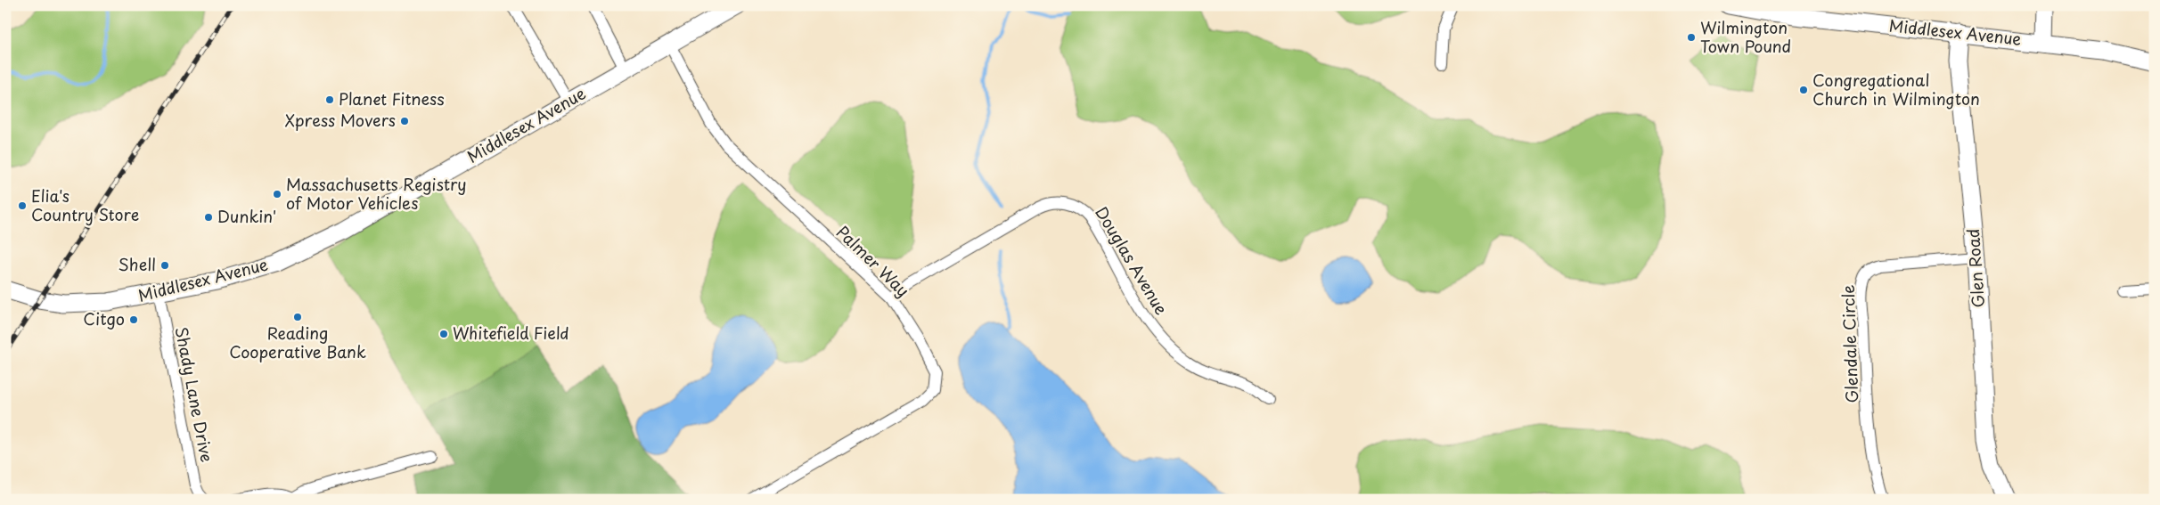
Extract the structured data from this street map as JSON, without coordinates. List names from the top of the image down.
{
  "streets": {
    "main road": ["Middlesex Avenue", "Glen Road"],
    "street": [
      "Douglas Avenue",
      "Palmer Way",
      "Glendale Circle",
      "Shady Lane Drive"
    ]
  },
  "crossings": [
    ["Middlesex Avenue", "Palmer Way"],
    ["Middlesex Avenue", "Glen Road"],
    ["Middlesex Avenue", "Shady Lane Drive"],
    ["Douglas Avenue", "Palmer Way"],
    ["Glen Road", "Glendale Circle"]
  ],
  "places": [
    "Wilmington Town Pound",
    "Congregational Church in Wilmington",
    "Planet Fitness",
    "Xpress Movers",
    "Massachusetts Registry of Motor Vehicles",
    "Elia's Country Store",
    "Dunkin'",
    "Shell",
    "Reading Cooperative Bank",
    "Citgo",
    "Whitefield Field"
  ]
}
